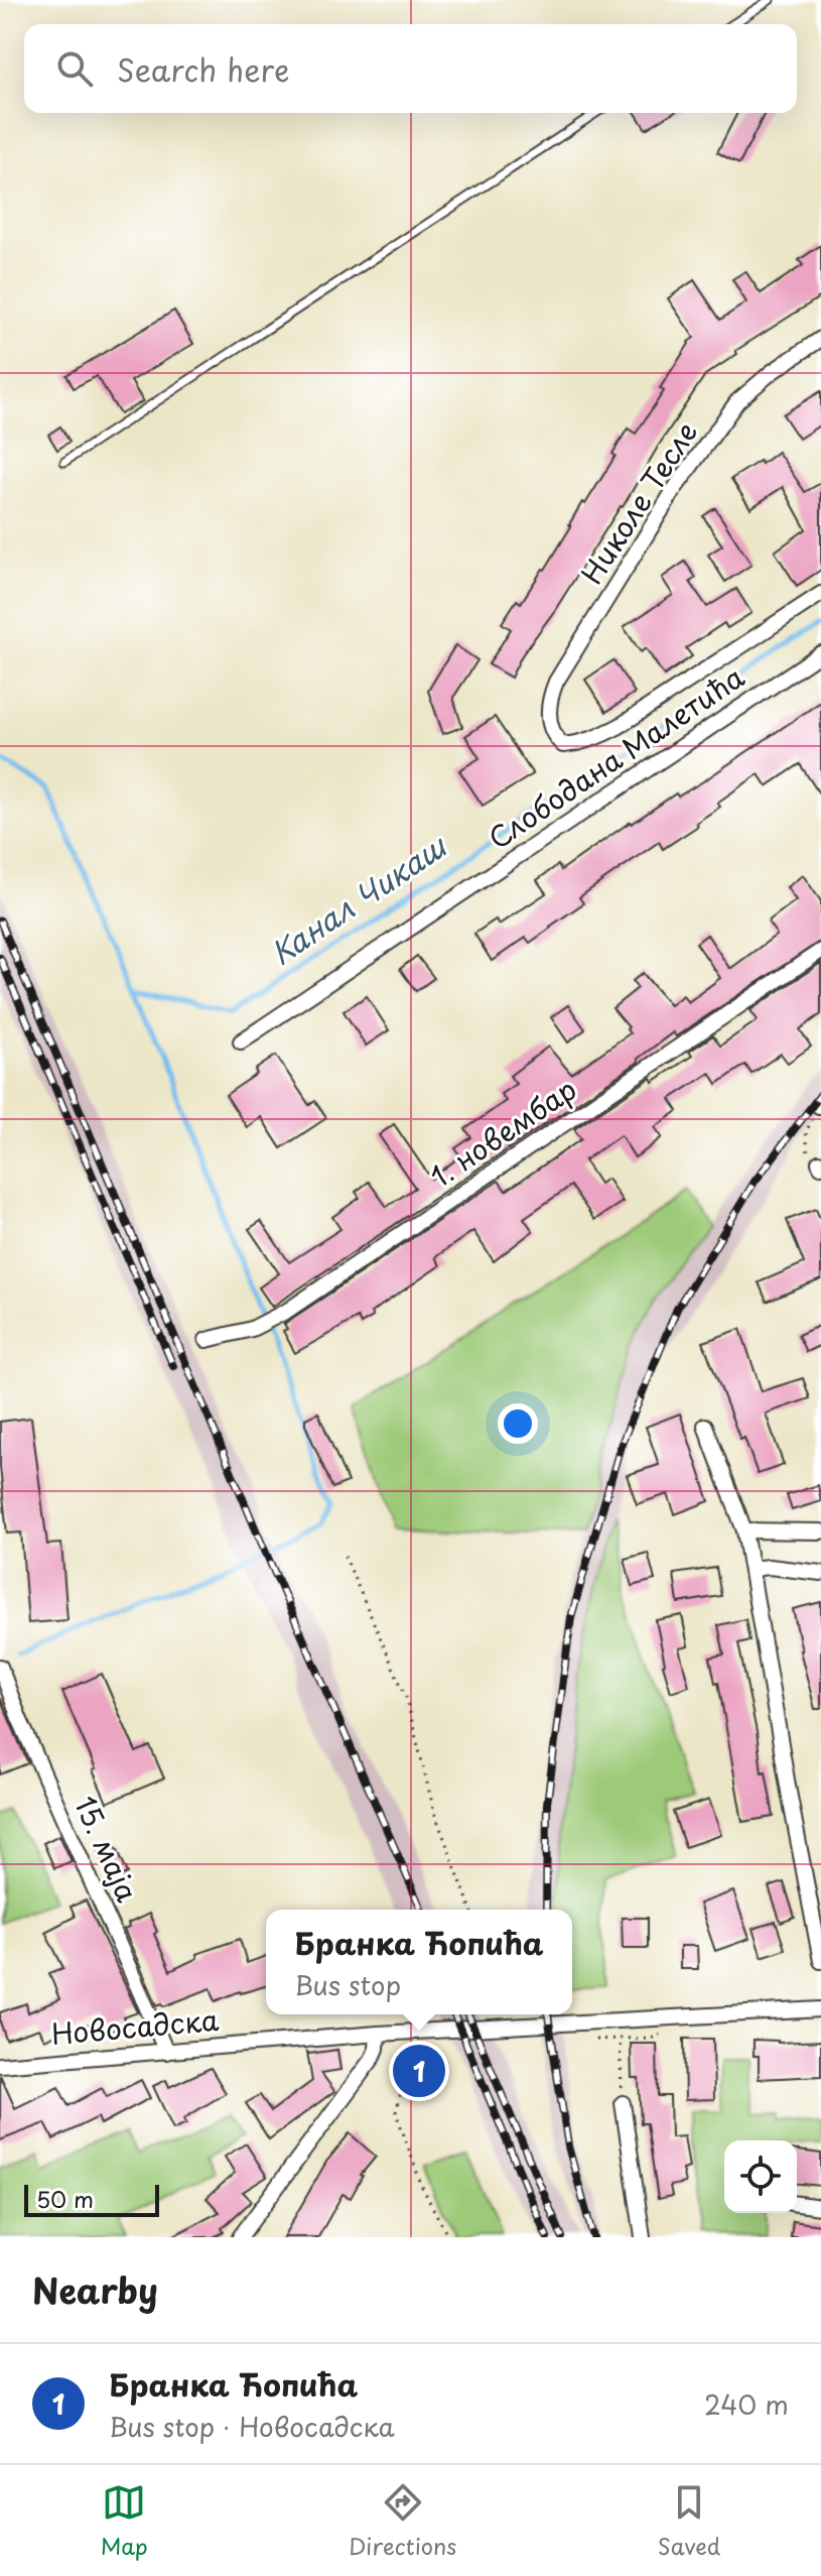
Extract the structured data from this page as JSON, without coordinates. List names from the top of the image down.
{
  "streets": {
    "street": [
      "Николе Тесле",
      "Слободана Малетића",
      "1. новембар",
      "15. маја",
      "Новосадска"
    ]
  },
  "crossings": [
    ["Николе Тесле", "Слободана Малетића"],
    ["15. маја", "Новосадска"]
  ],
  "water": ["Канал Чикаш"],
  "scale_bar": "50 m",
  "page": {
    "search": "Search here",
    "popup": ["Бранка Ћопића", "Bus stop"],
    "pins": "1",
    "scale": "50 m",
    "heading": "Nearby",
    "list": [
      {
        "mark": "1",
        "name": "Бранка Ћопића",
        "note": "Bus stop · Новосадска",
        "value": "240 m"
      }
    ],
    "nav": ["Map", "Directions", "Saved"]
  }
}
